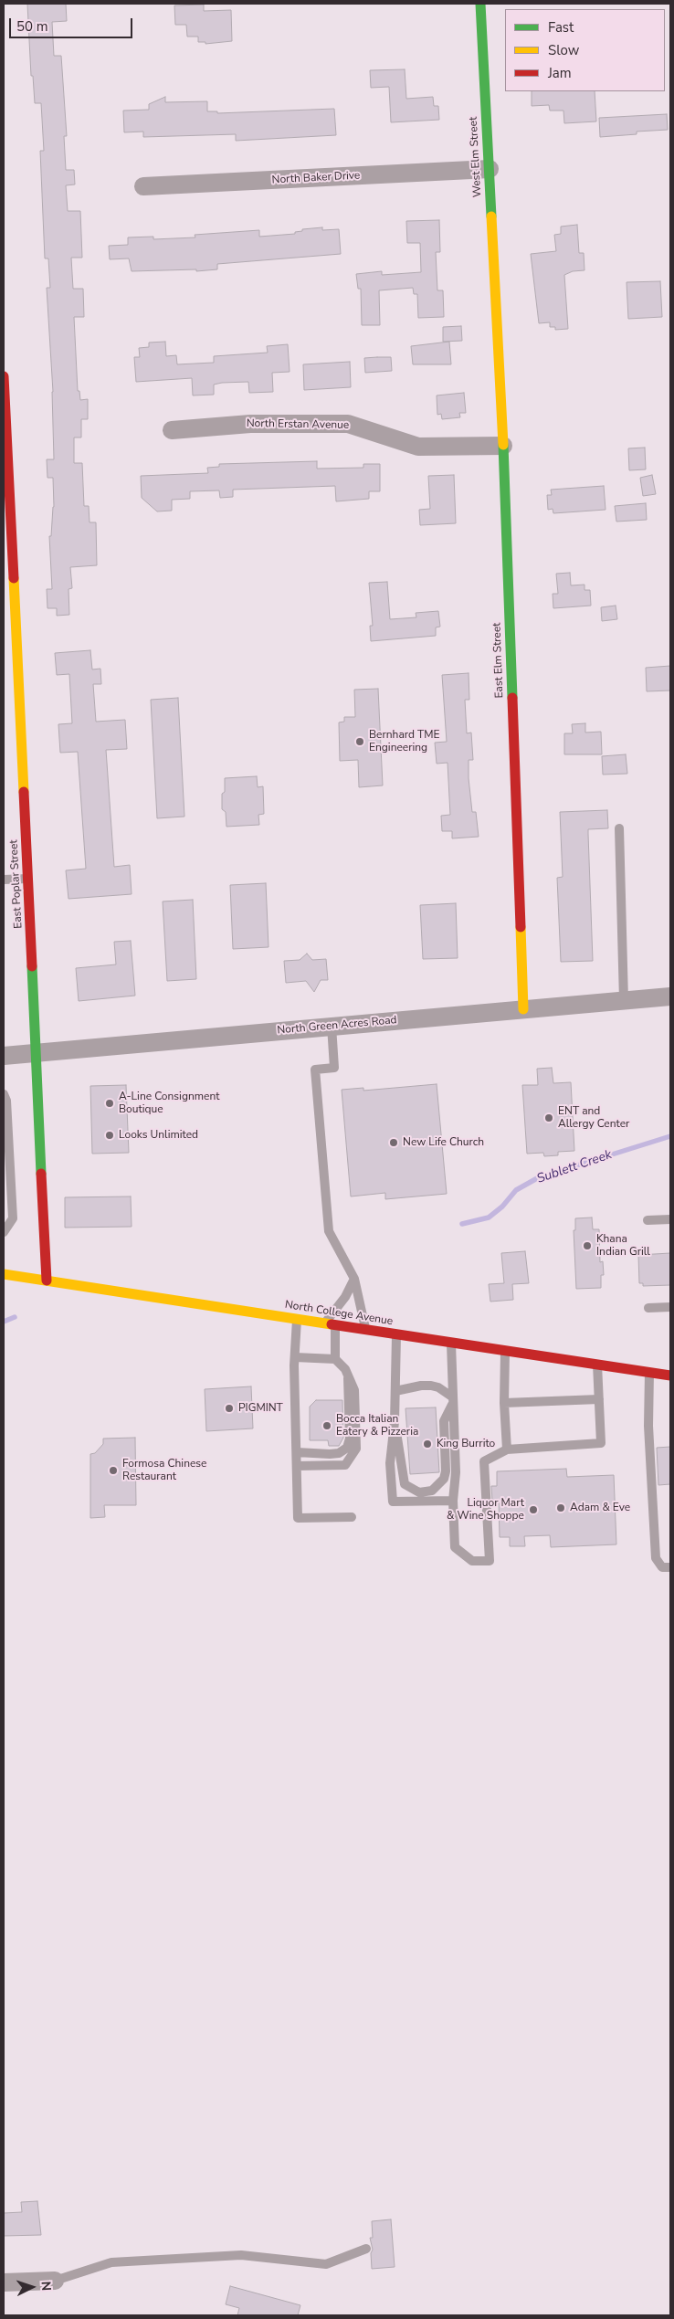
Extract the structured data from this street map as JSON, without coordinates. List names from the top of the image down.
{
  "streets": {
    "street": [
      "West Elm Street",
      "North Baker Drive",
      "North Erstan Avenue",
      "East Elm Street",
      "East Poplar Street",
      "North Green Acres Road",
      "North College Avenue"
    ]
  },
  "crossings": [
    ["West Elm Street", "North Baker Drive"],
    ["West Elm Street", "East Elm Street"],
    ["North Erstan Avenue", "East Elm Street"],
    ["East Elm Street", "North Green Acres Road"],
    ["East Poplar Street", "North Green Acres Road"],
    ["East Poplar Street", "North College Avenue"]
  ],
  "water": ["Sublett Creek"],
  "places": [
    "Bernhard TME Engineering",
    "A-Line Consignment Boutique",
    "ENT and Allergy Center",
    "Looks Unlimited",
    "New Life Church",
    "Khana Indian Grill",
    "PIGMINT",
    "Bocca Italian Eatery & Pizzeria",
    "King Burrito",
    "Formosa Chinese Restaurant",
    "Adam & Eve",
    "Liquor Mart & Wine Shoppe"
  ],
  "legend": ["Fast", "Slow", "Jam"],
  "scale_bar": "50 m",
  "north": "right"
}
